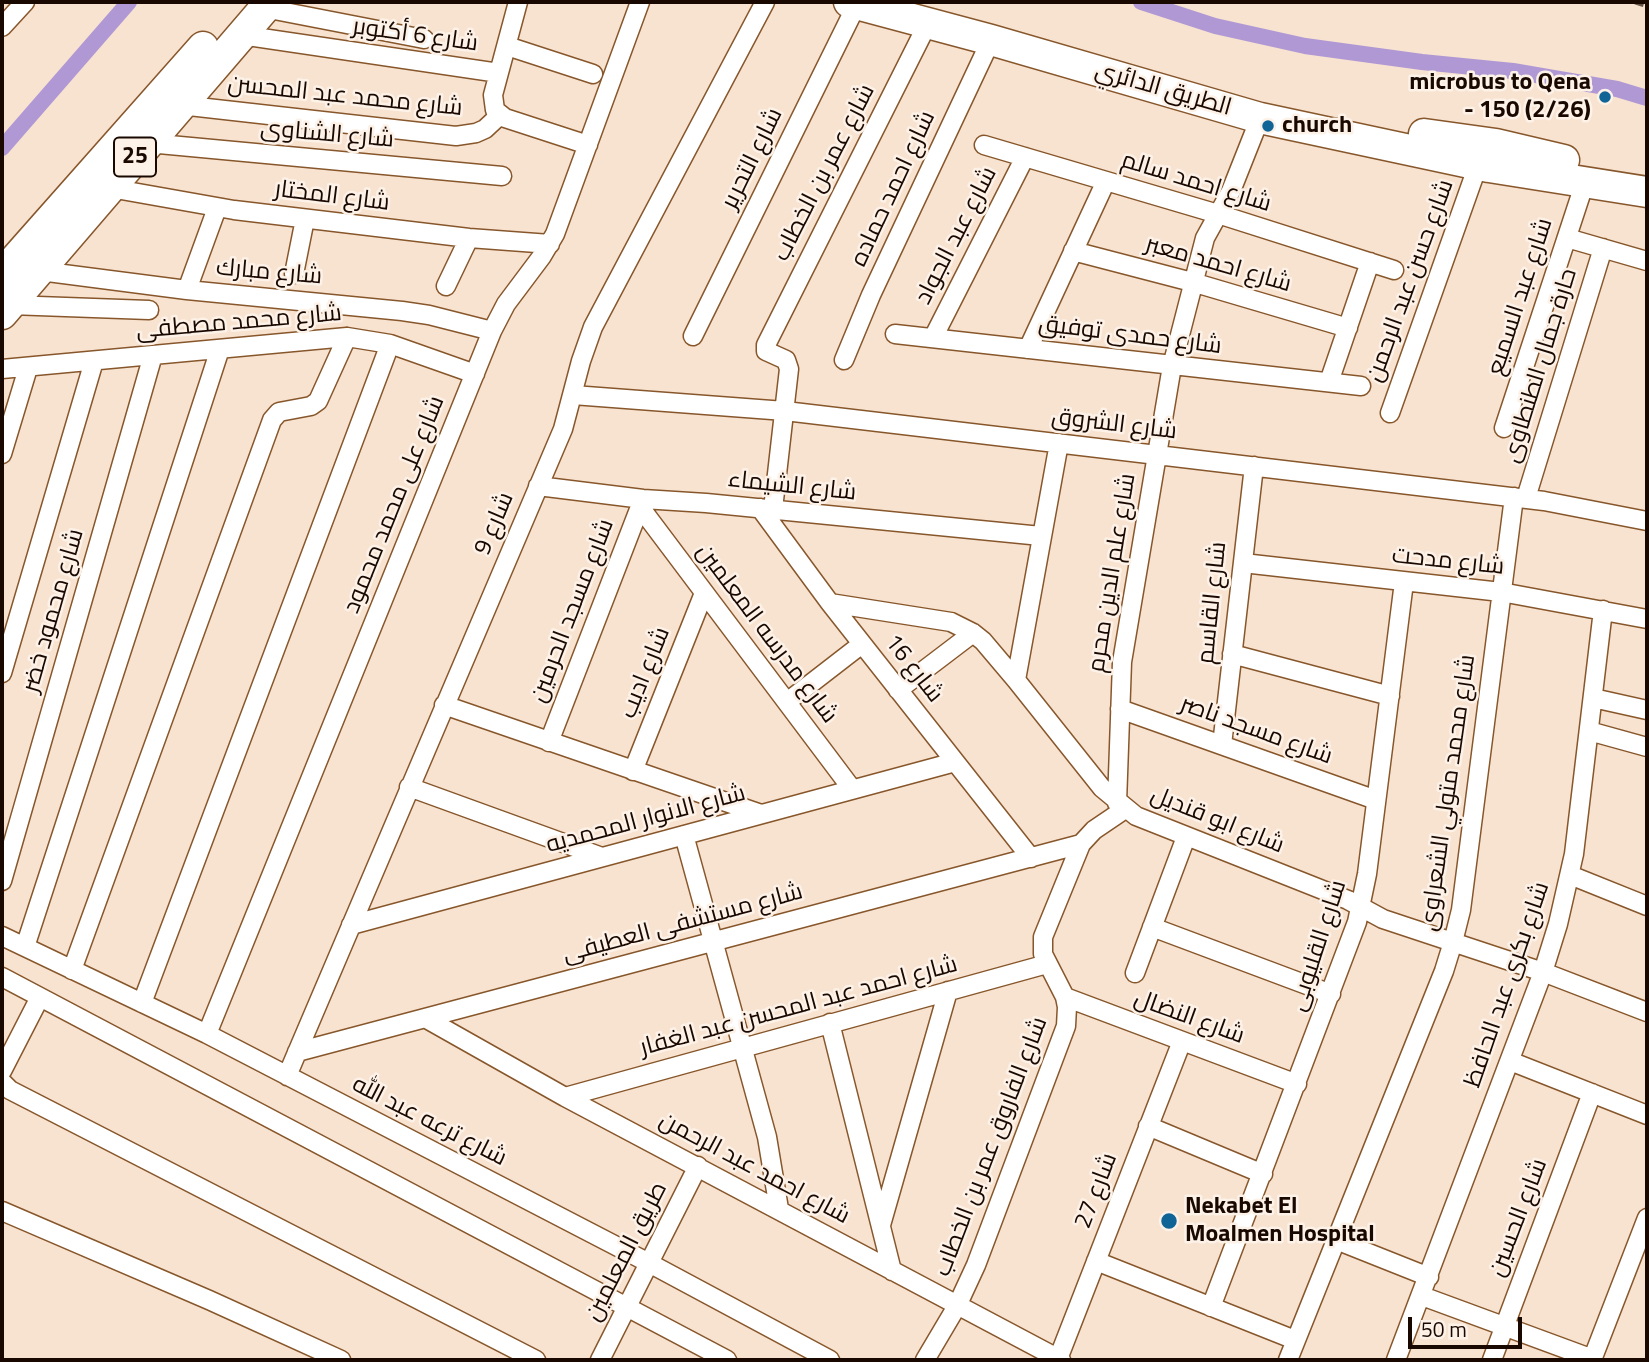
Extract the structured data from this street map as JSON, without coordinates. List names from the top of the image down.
{
  "streets": {
    "highway": ["الطريق الدائري", "25"],
    "street": [
      "شارع 6 أكتوبر",
      "شارع محمد عبد المحسن",
      "شارع الشناوى",
      "شارع التحرير",
      "شارع عمر بن الخطاب",
      "شارع احمد سالم",
      "شارع احمد حماده",
      "شارع المختار",
      "شارع عبد الجواد",
      "شارع احمد معبر",
      "شارع مبارك",
      "شارع حسن عبد الرحمن",
      "شارع عبد السميع",
      "شارع محمد مصطفى",
      "شارع حمدى توفيق",
      "حارة جمال الطنطاوى",
      "شارع الشروق",
      "شارع الشيماء",
      "شارع على محمد محمود",
      "شارع 9",
      "شارع مدحت",
      "شارع علم الدين محرم",
      "شارع القاسم",
      "شارع محمود خضر",
      "شارع مسجد الحرمين",
      "شارع مدرسه المعلمين",
      "شارع 16",
      "شارع اديب",
      "شارع مسجد ناصر",
      "شارع محمد متولي الشعراوى",
      "شارع الانوار المحمديه",
      "شارع ابو قنديل",
      "شارع مستشفى العطيفى",
      "شارع القليوبى",
      "شارع بكرى عبد الحافظ",
      "شارع احمد عبد المحسن عبد الغفار",
      "شارع النضال",
      "شارع ترعه عبد الله",
      "شارع الفاروق عمر بن الخطاب",
      "شارع احمد عبد الرحمن",
      "شارع 27",
      "شارع الحسين",
      "طريق المعلمين"
    ]
  },
  "crossings": [
    ["شارع 6 أكتوبر", "25"],
    ["الطريق الدائري", "شارع التحرير"],
    ["الطريق الدائري", "شارع عمر بن الخطاب"],
    ["الطريق الدائري", "شارع احمد حماده"],
    ["الطريق الدائري", "شارع حسن عبد الرحمن"],
    ["الطريق الدائري", "شارع عبد السميع"],
    ["الطريق الدائري", "شارع علم الدين محرم"],
    ["شارع محمد عبد المحسن", "25"],
    ["شارع الشناوى", "25"],
    ["25", "شارع المختار"],
    ["25", "شارع مبارك"],
    ["شارع عمر بن الخطاب", "شارع الشروق"],
    ["شارع احمد سالم", "شارع عبد الجواد"],
    ["شارع احمد سالم", "شارع علم الدين محرم"],
    ["شارع المختار", "شارع على محمد محمود"],
    ["شارع عبد الجواد", "شارع حمدى توفيق"],
    ["شارع احمد معبر", "شارع علم الدين محرم"],
    ["شارع مبارك", "شارع على محمد محمود"],
    ["شارع محمد مصطفى", "شارع على محمد محمود"],
    ["شارع محمد مصطفى", "شارع محمود خضر"],
    ["شارع حمدى توفيق", "شارع علم الدين محرم"],
    ["حارة جمال الطنطاوى", "شارع الشروق"],
    ["حارة جمال الطنطاوى", "شارع محمد متولي الشعراوى"],
    ["شارع الشروق", "شارع 9"],
    ["شارع الشروق", "شارع علم الدين محرم"],
    ["شارع الشروق", "شارع القاسم"],
    ["شارع الشروق", "شارع محمد متولي الشعراوى"],
    ["شارع الشيماء", "شارع 9"],
    ["شارع الشيماء", "شارع مسجد الحرمين"],
    ["شارع الشيماء", "شارع مدرسه المعلمين"],
    ["شارع الشيماء", "شارع 16"],
    ["شارع على محمد محمود", "شارع ترعه عبد الله"],
    ["شارع 9", "شارع الانوار المحمديه"],
    ["شارع 9", "شارع مستشفى العطيفى"],
    ["شارع 9", "شارع ترعه عبد الله"],
    ["شارع مدحت", "شارع القاسم"],
    ["شارع مدحت", "شارع محمد متولي الشعراوى"],
    ["شارع مدحت", "شارع القليوبى"],
    ["شارع مدحت", "شارع بكرى عبد الحافظ"],
    ["شارع علم الدين محرم", "شارع مسجد ناصر"],
    ["شارع علم الدين محرم", "شارع ابو قنديل"],
    ["شارع علم الدين محرم", "شارع الفاروق عمر بن الخطاب"],
    ["شارع القاسم", "شارع مسجد ناصر"],
    ["شارع مسجد الحرمين", "شارع مدرسه المعلمين"],
    ["شارع مدرسه المعلمين", "شارع اديب"],
    ["شارع مدرسه المعلمين", "شارع الانوار المحمديه"],
    ["شارع 16", "شارع الانوار المحمديه"],
    ["شارع 16", "شارع ابو قنديل"],
    ["شارع 16", "شارع مستشفى العطيفى"],
    ["شارع مسجد ناصر", "شارع القليوبى"],
    ["شارع محمد متولي الشعراوى", "شارع ابو قنديل"],
    ["شارع ابو قنديل", "شارع القليوبى"],
    ["شارع ابو قنديل", "شارع بكرى عبد الحافظ"],
    ["شارع ابو قنديل", "شارع الفاروق عمر بن الخطاب"],
    ["شارع مستشفى العطيفى", "شارع الفاروق عمر بن الخطاب"],
    ["شارع مستشفى العطيفى", "شارع احمد عبد الرحمن"],
    ["شارع القليوبى", "شارع النضال"],
    ["شارع احمد عبد المحسن عبد الغفار", "شارع الفاروق عمر بن الخطاب"],
    ["شارع احمد عبد المحسن عبد الغفار", "شارع احمد عبد الرحمن"],
    ["شارع النضال", "شارع الفاروق عمر بن الخطاب"],
    ["شارع النضال", "شارع 27"],
    ["شارع ترعه عبد الله", "طريق المعلمين"],
    ["شارع الفاروق عمر بن الخطاب", "شارع احمد عبد الرحمن"],
    ["شارع احمد عبد الرحمن", "شارع 27"],
    ["شارع احمد عبد الرحمن", "طريق المعلمين"]
  ],
  "places": ["microbus to Qena - 150 (2/26)", "church", "Nekabet El Moalmen Hospital"],
  "scale_bar": "50 m"
}
